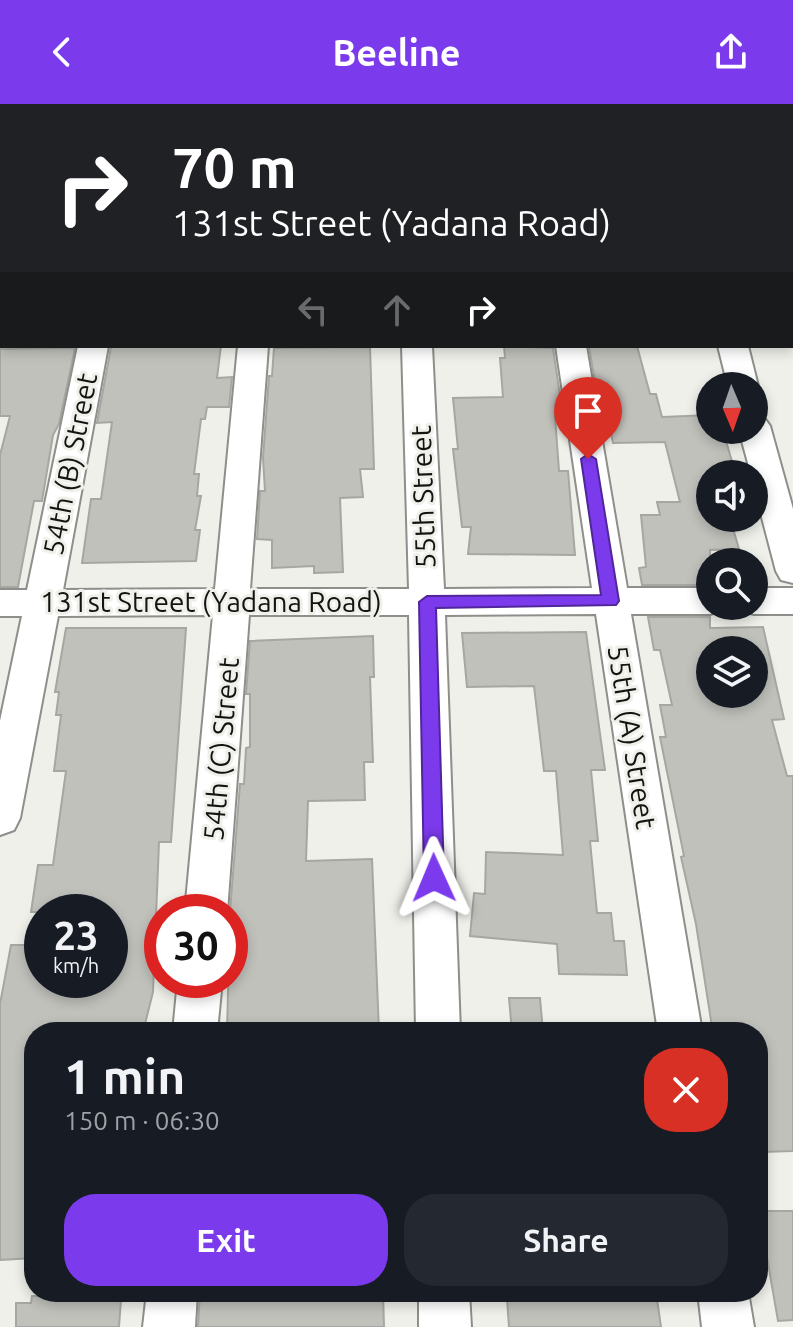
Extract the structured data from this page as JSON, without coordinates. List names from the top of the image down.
{
  "streets": {
    "street": [
      "54th (B) Street",
      "55th Street",
      "131st Street (Yadana Road)",
      "55th (A) Street",
      "54th (C) Street"
    ]
  },
  "crossings": [
    ["54th (B) Street", "131st Street (Yadana Road)"],
    ["55th Street", "131st Street (Yadana Road)"],
    ["131st Street (Yadana Road)", "55th (A) Street"],
    ["131st Street (Yadana Road)", "54th (C) Street"]
  ],
  "north": "bottom",
  "page": {
    "header": "Beeline",
    "turn": ["70 m", "131st Street (Yadana Road)"],
    "speed": "23 km/h",
    "limit": "30",
    "heading": ["1 min", "150 m · 06:30"],
    "buttons": ["Exit", "Share"]
  }
}
